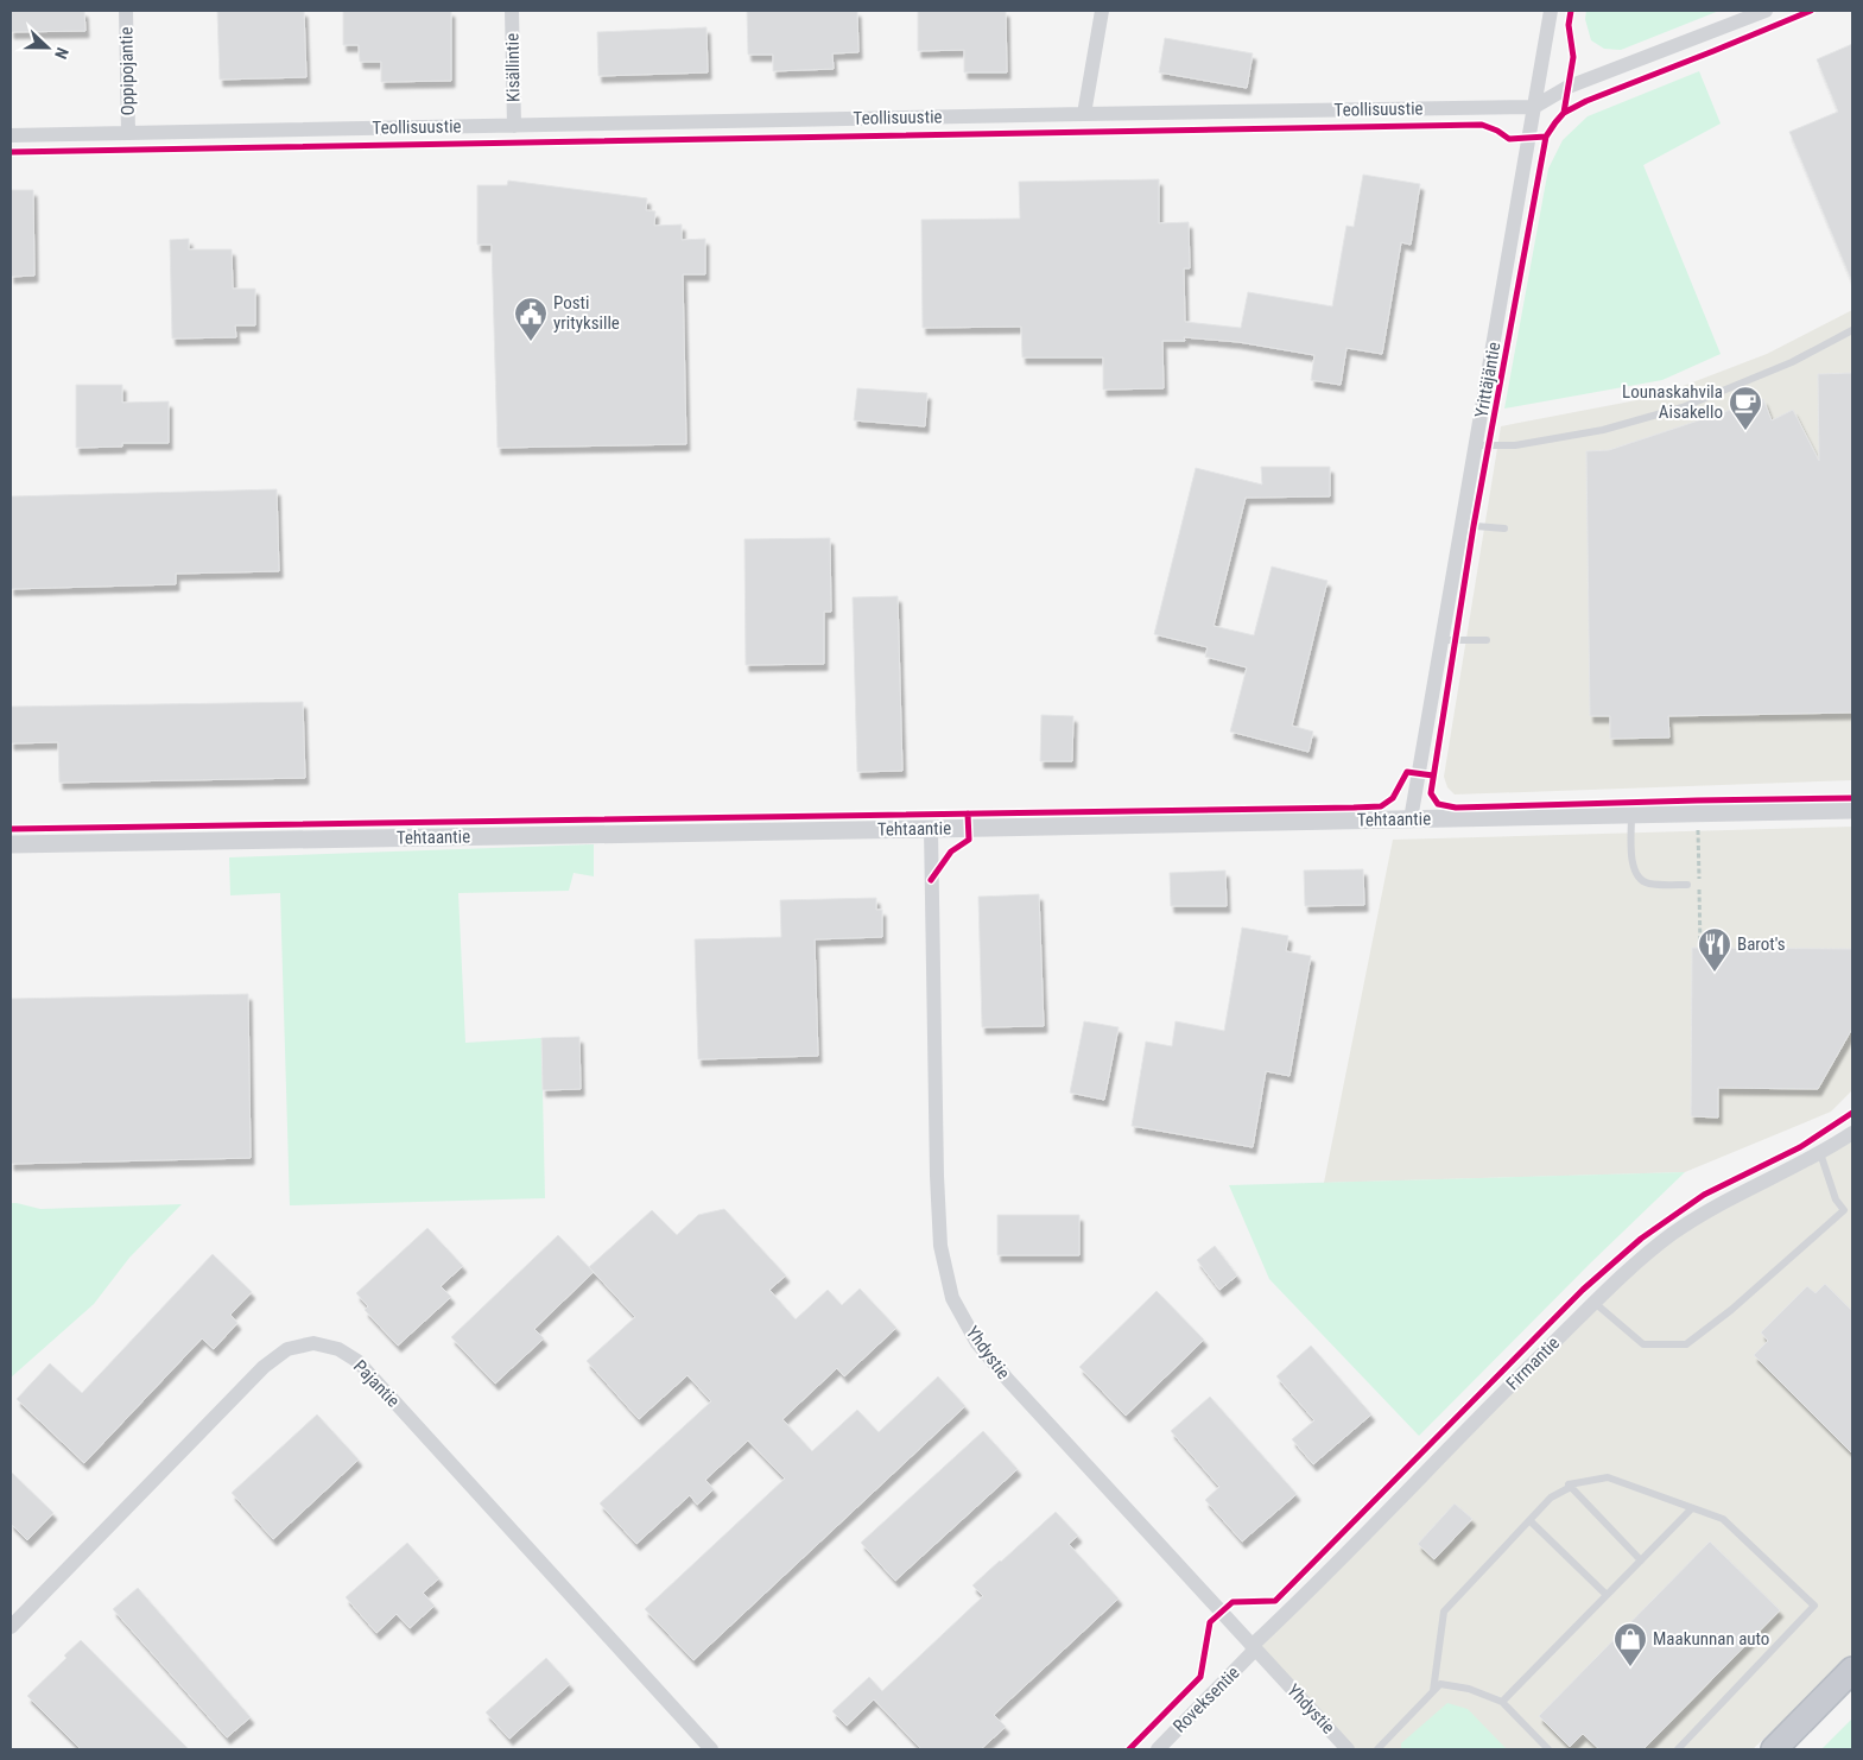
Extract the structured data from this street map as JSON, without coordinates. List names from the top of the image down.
{
  "streets": {
    "street": [
      "Kisällintie",
      "Oppipojantie",
      "Teollisuustie",
      "Yrittäjäntie",
      "Tehtaantie",
      "Yhdystie",
      "Firmantie",
      "Pajantie",
      "Roveksentie"
    ]
  },
  "crossings": [
    ["Kisällintie", "Teollisuustie"],
    ["Oppipojantie", "Teollisuustie"],
    ["Teollisuustie", "Yrittäjäntie"],
    ["Yrittäjäntie", "Tehtaantie"],
    ["Tehtaantie", "Yhdystie"],
    ["Yhdystie", "Firmantie"],
    ["Yhdystie", "Roveksentie"],
    ["Firmantie", "Roveksentie"]
  ],
  "places": {
    "public building": ["Posti yrityksille"],
    "cafe": ["Lounaskahvila Aisakello"],
    "restaurant": ["Barot's"],
    "shop": ["Maakunnan auto"]
  },
  "north": "right"
}
